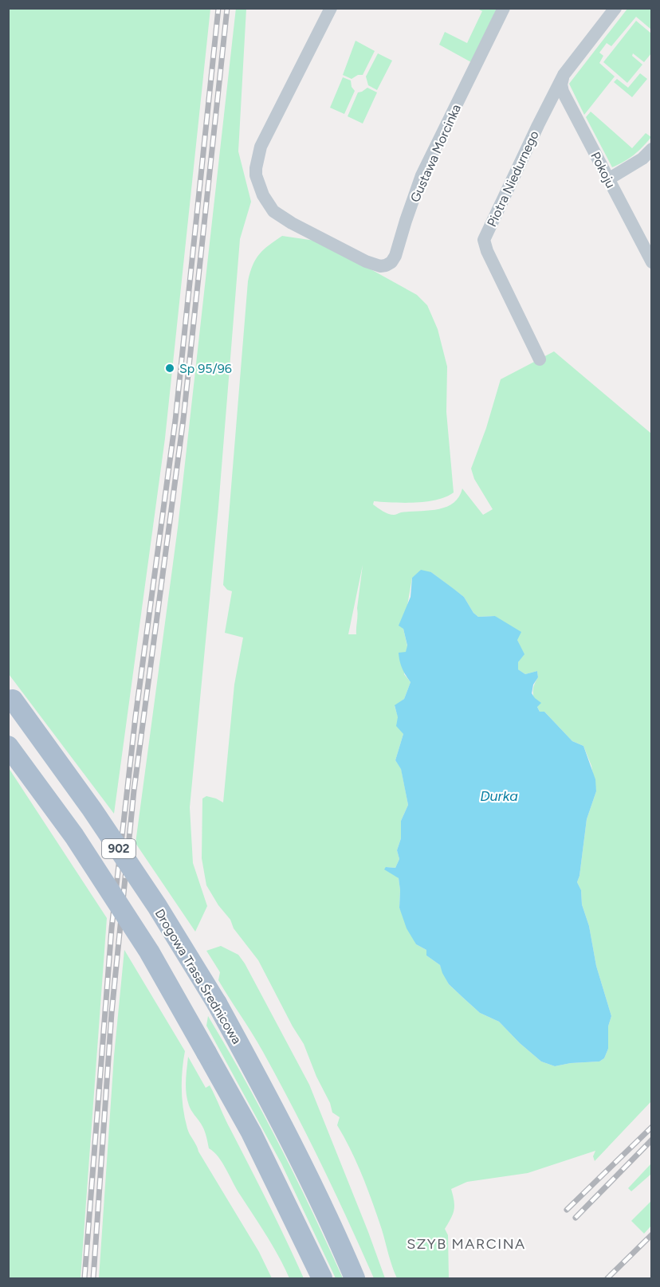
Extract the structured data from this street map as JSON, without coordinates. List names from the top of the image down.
{
  "streets": {
    "main road": ["902", "Drogowa Trasa Średnicowa"],
    "street": ["Gustawa Morcinka", "Pokoju", "Piotra Niedurnego"]
  },
  "crossings": [
    ["Pokoju", "Piotra Niedurnego"]
  ],
  "districts": ["SZYB MARCINA"],
  "water": ["Durka"],
  "places": ["Sp 95/96"]
}
